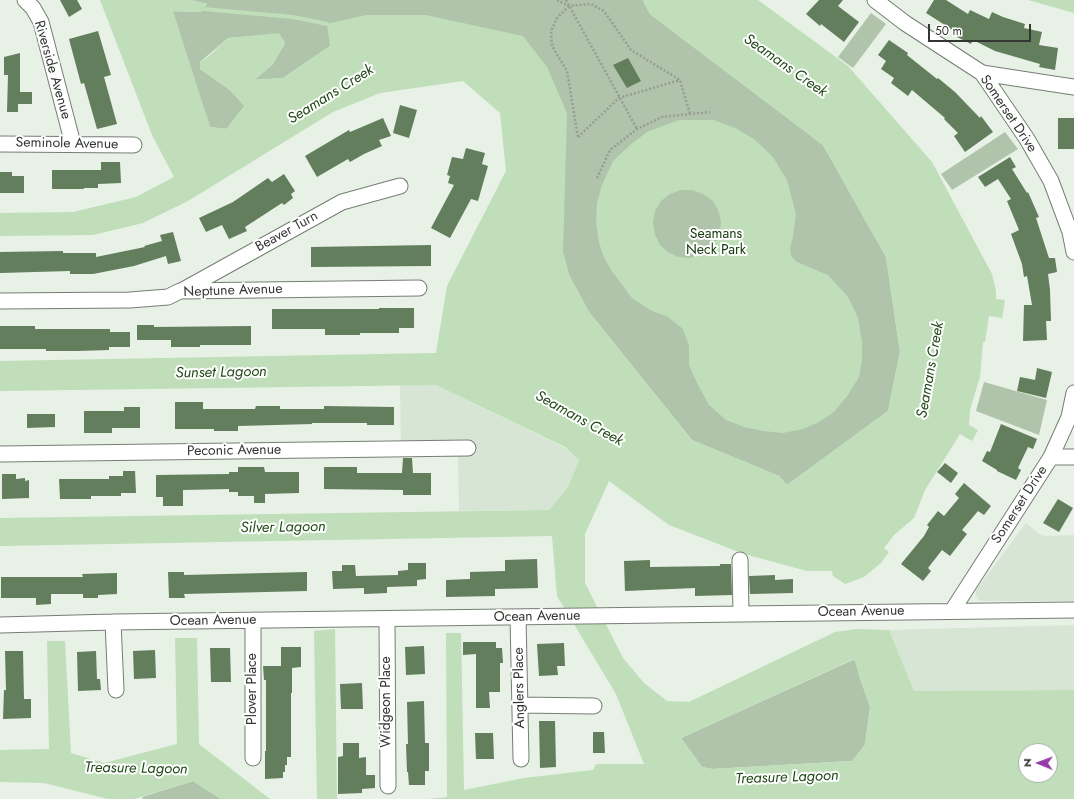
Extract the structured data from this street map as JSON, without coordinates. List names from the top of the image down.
{
  "streets": {
    "street": [
      "Riverside Avenue",
      "Somerset Drive",
      "Seminole Avenue",
      "Beaver Turn",
      "Neptune Avenue",
      "Peconic Avenue",
      "Ocean Avenue",
      "Anglers Place",
      "Plover Place",
      "Widgeon Place"
    ]
  },
  "crossings": [
    ["Riverside Avenue", "Seminole Avenue"],
    ["Somerset Drive", "Ocean Avenue"],
    ["Beaver Turn", "Neptune Avenue"],
    ["Ocean Avenue", "Anglers Place"],
    ["Ocean Avenue", "Plover Place"],
    ["Ocean Avenue", "Widgeon Place"]
  ],
  "water": [
    "Seamans Creek",
    "Sunset Lagoon",
    "Silver Lagoon",
    "Treasure Lagoon"
  ],
  "parks": ["Seamans Neck Park"],
  "scale_bar": "50 m",
  "north": "left"
}
